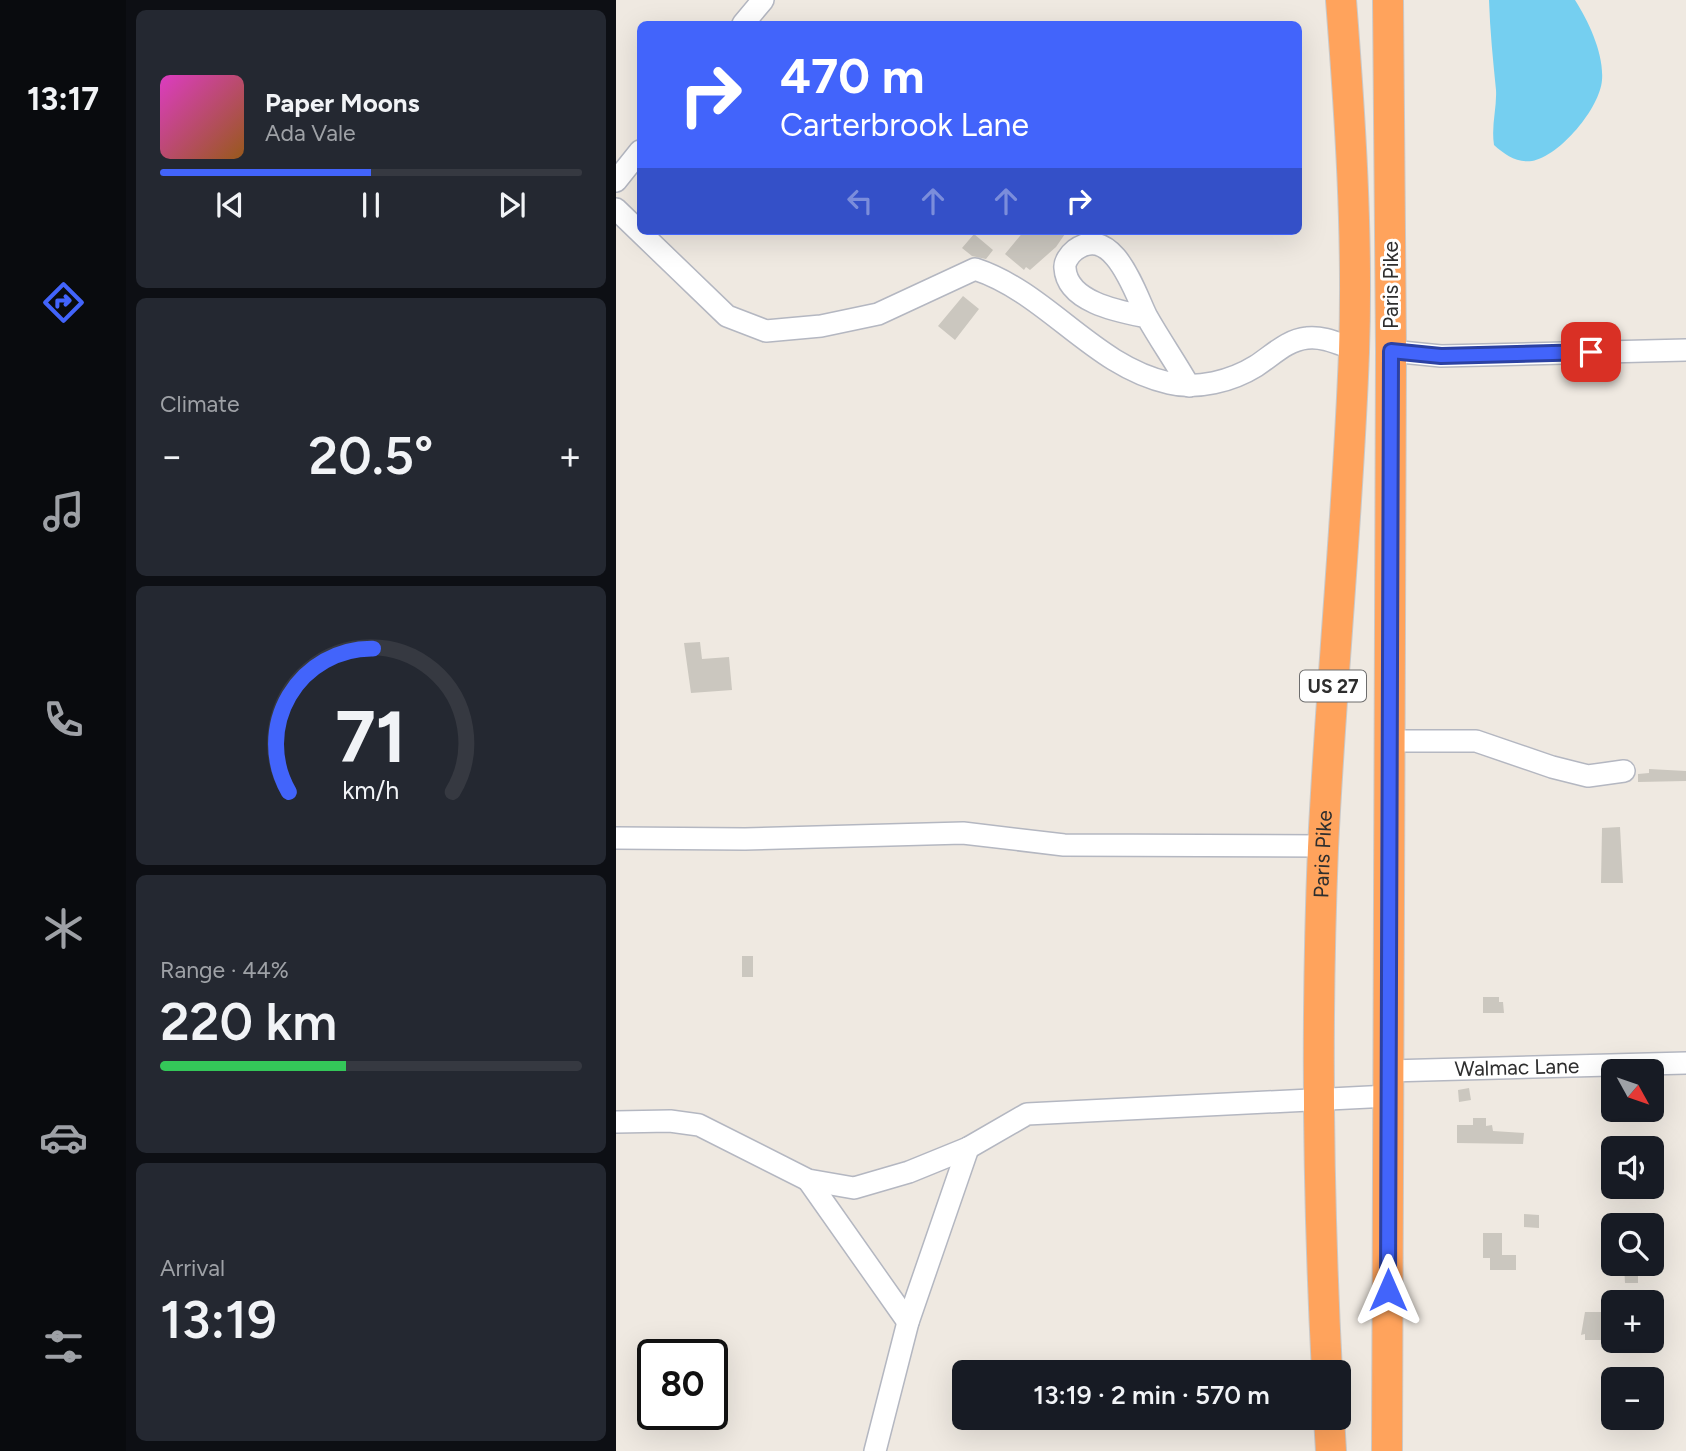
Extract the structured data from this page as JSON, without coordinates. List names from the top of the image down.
{
  "streets": {
    "highway": ["Paris Pike", "US 27"],
    "street": ["Walmac Lane"]
  },
  "crossings": [
    ["Paris Pike", "Walmac Lane"]
  ],
  "north": "bottom right",
  "page": {
    "tabs": "13:17",
    "turn": ["470 m", "Carterbrook Lane"],
    "song": ["Paper Moons", "Ada Vale"],
    "tile": [
      "Climate",
      ["Range · 44%", "220 km"],
      ["Arrival", "13:19"]
    ],
    "heat": ["−", "20.5°", "+"],
    "map_buttons": ["+", "−"],
    "limit": "80",
    "trip": "13:19 · 2 min · 570 m",
    "gauge": ["71", "km/h"]
  }
}
